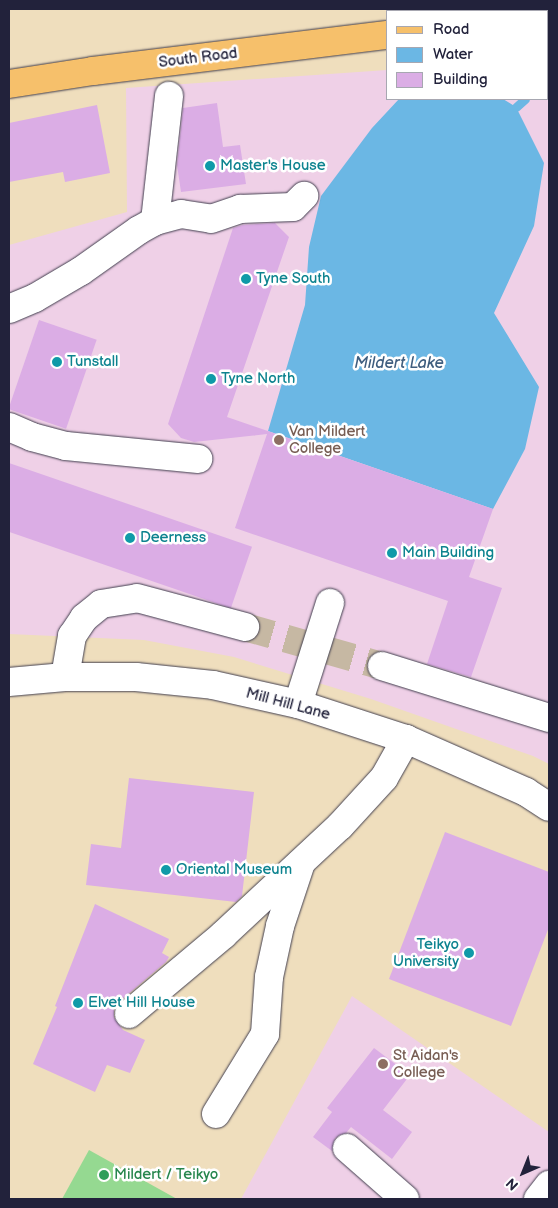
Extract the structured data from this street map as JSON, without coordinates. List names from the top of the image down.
{
  "streets": {
    "main road": ["South Road"],
    "street": ["Mill Hill Lane"]
  },
  "water": ["Mildert Lake"],
  "places": [
    "Master's House",
    "Tyne South",
    "Tunstall",
    "Tyne North",
    "Van Mildert College",
    "Deerness",
    "Main Building",
    "Oriental Museum",
    "Teikyo University",
    "Elvet Hill House",
    "St Aidan's College",
    "Mildert / Teikyo"
  ],
  "legend": ["Road", "Water", "Building"],
  "north": "bottom left"
}
